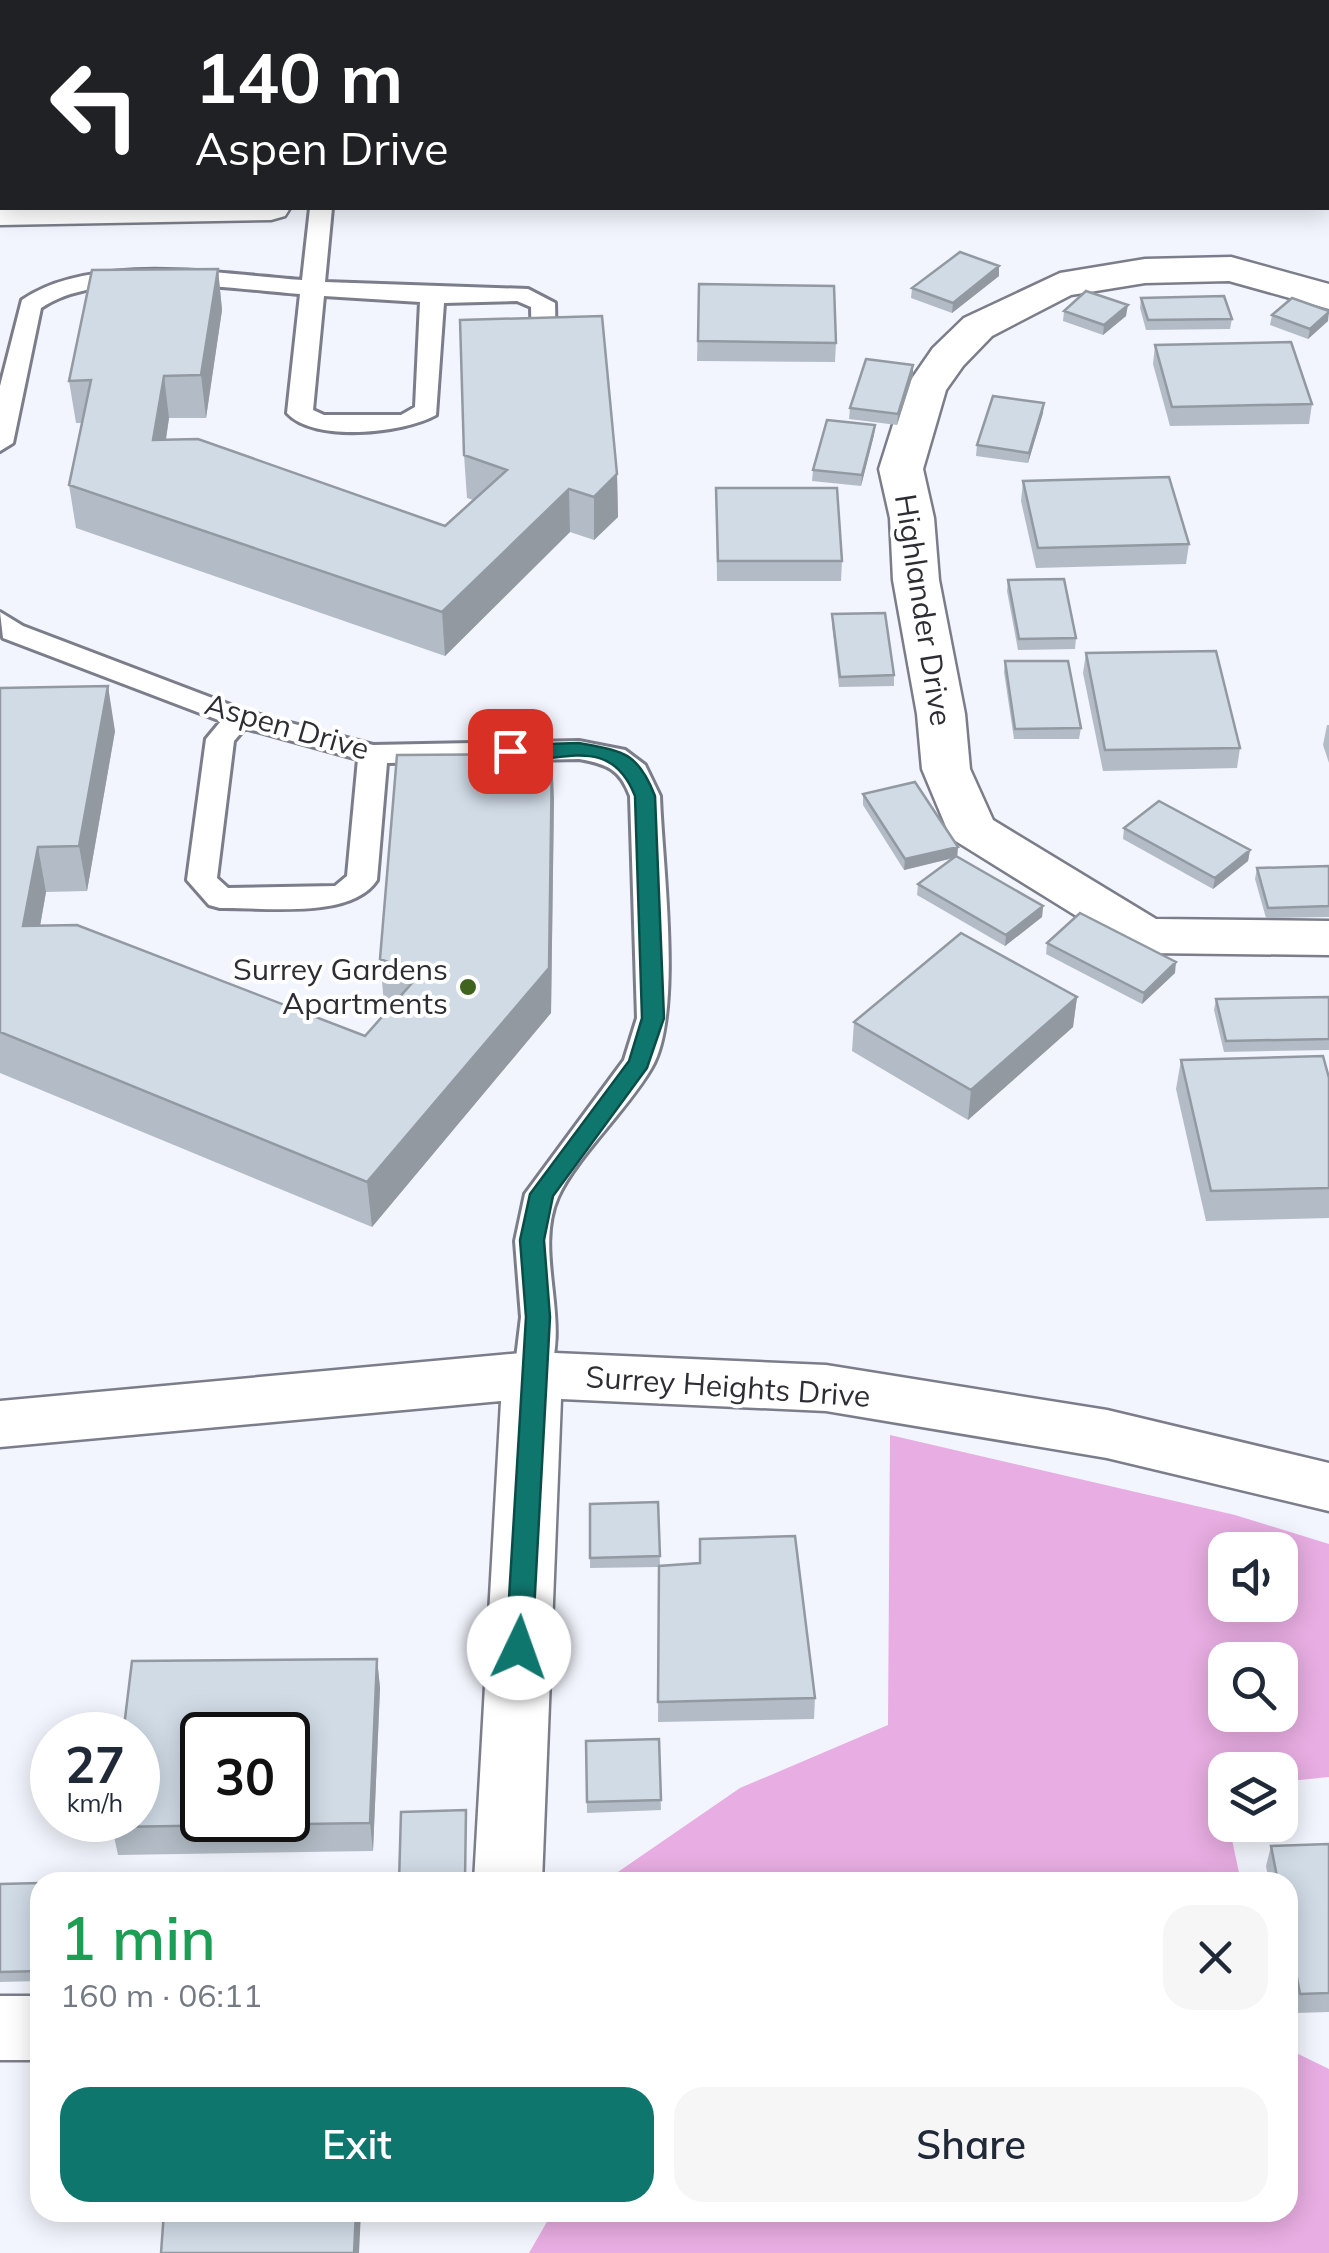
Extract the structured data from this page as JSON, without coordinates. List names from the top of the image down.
{
  "streets": {
    "street": ["Highlander Drive", "Aspen Drive", "Surrey Heights Drive"]
  },
  "crossings": [
    ["Aspen Drive", "Surrey Heights Drive"]
  ],
  "places": ["Surrey Gardens Apartments"],
  "page": {
    "turn": ["140 m", "Aspen Drive"],
    "speed": "27 km/h",
    "limit": "30",
    "heading": ["1 min", "160 m · 06:11"],
    "buttons": ["Exit", "Share"]
  }
}
